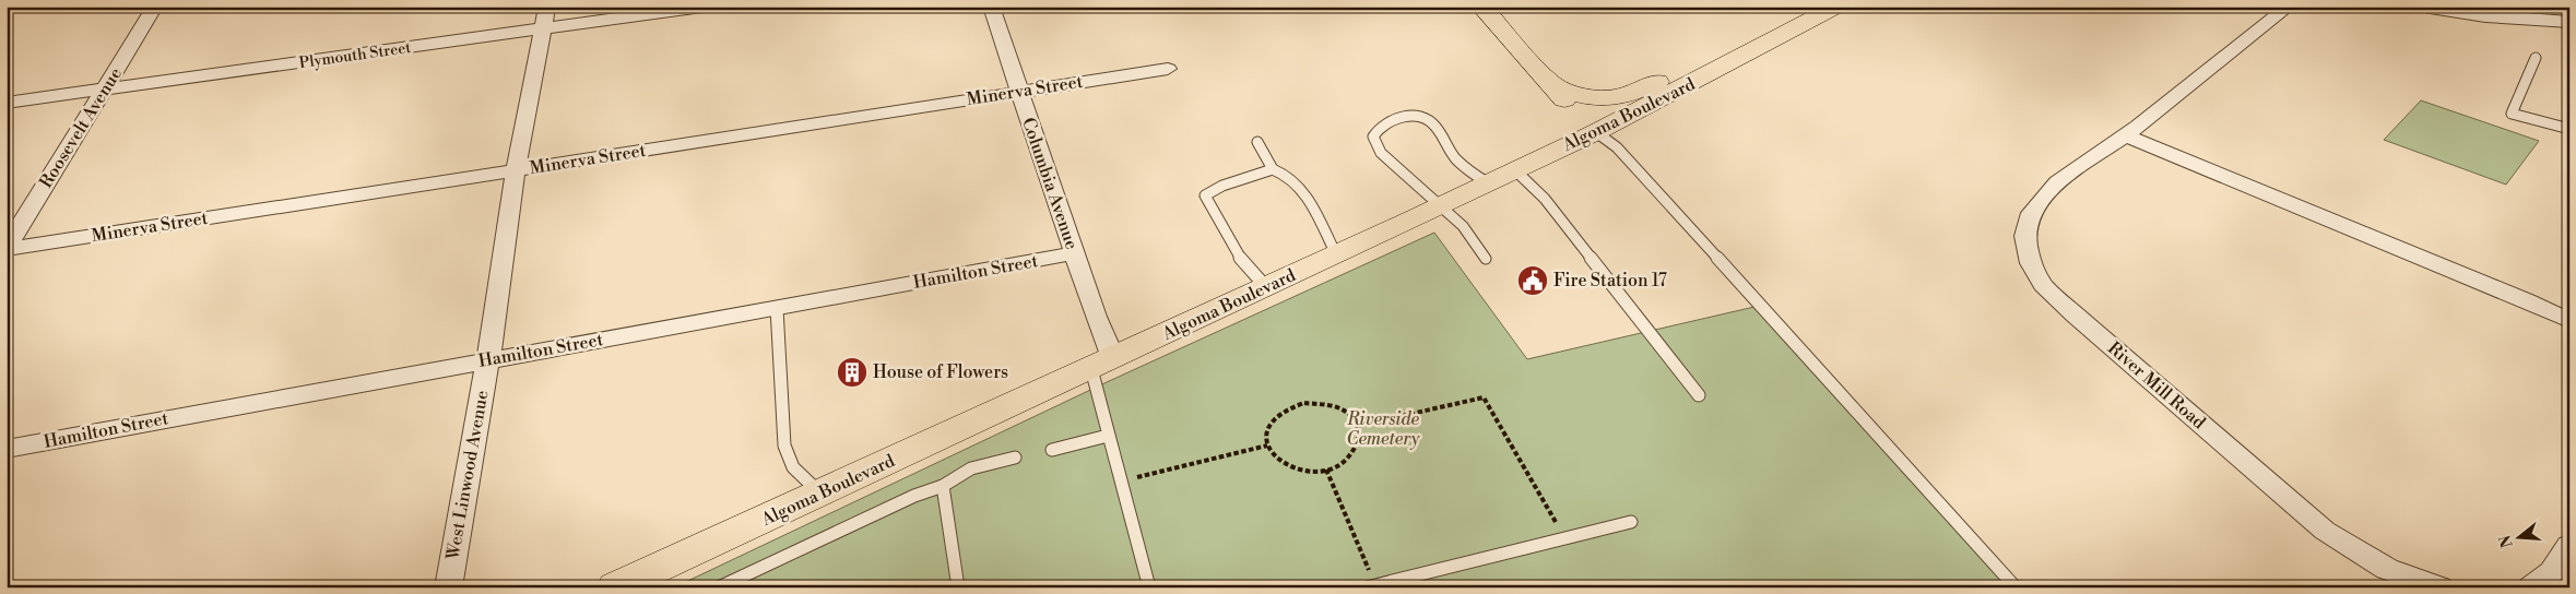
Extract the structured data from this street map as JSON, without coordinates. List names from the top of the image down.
{
  "streets": {
    "main road": ["Algoma Boulevard"],
    "street": [
      "Plymouth Street",
      "Minerva Street",
      "Roosevelt Avenue",
      "Columbia Avenue",
      "Hamilton Street",
      "River Mill Road",
      "West Linwood Avenue"
    ]
  },
  "crossings": [
    ["Plymouth Street", "Roosevelt Avenue"],
    ["Plymouth Street", "West Linwood Avenue"],
    ["Minerva Street", "Roosevelt Avenue"],
    ["Minerva Street", "Columbia Avenue"],
    ["Minerva Street", "West Linwood Avenue"],
    ["Algoma Boulevard", "Columbia Avenue"],
    ["Columbia Avenue", "Hamilton Street"],
    ["Hamilton Street", "West Linwood Avenue"]
  ],
  "parks": ["Riverside Cemetery"],
  "places": {
    "public building": ["Fire Station 17"],
    "building": ["House of Flowers"]
  },
  "north": "left"
}
